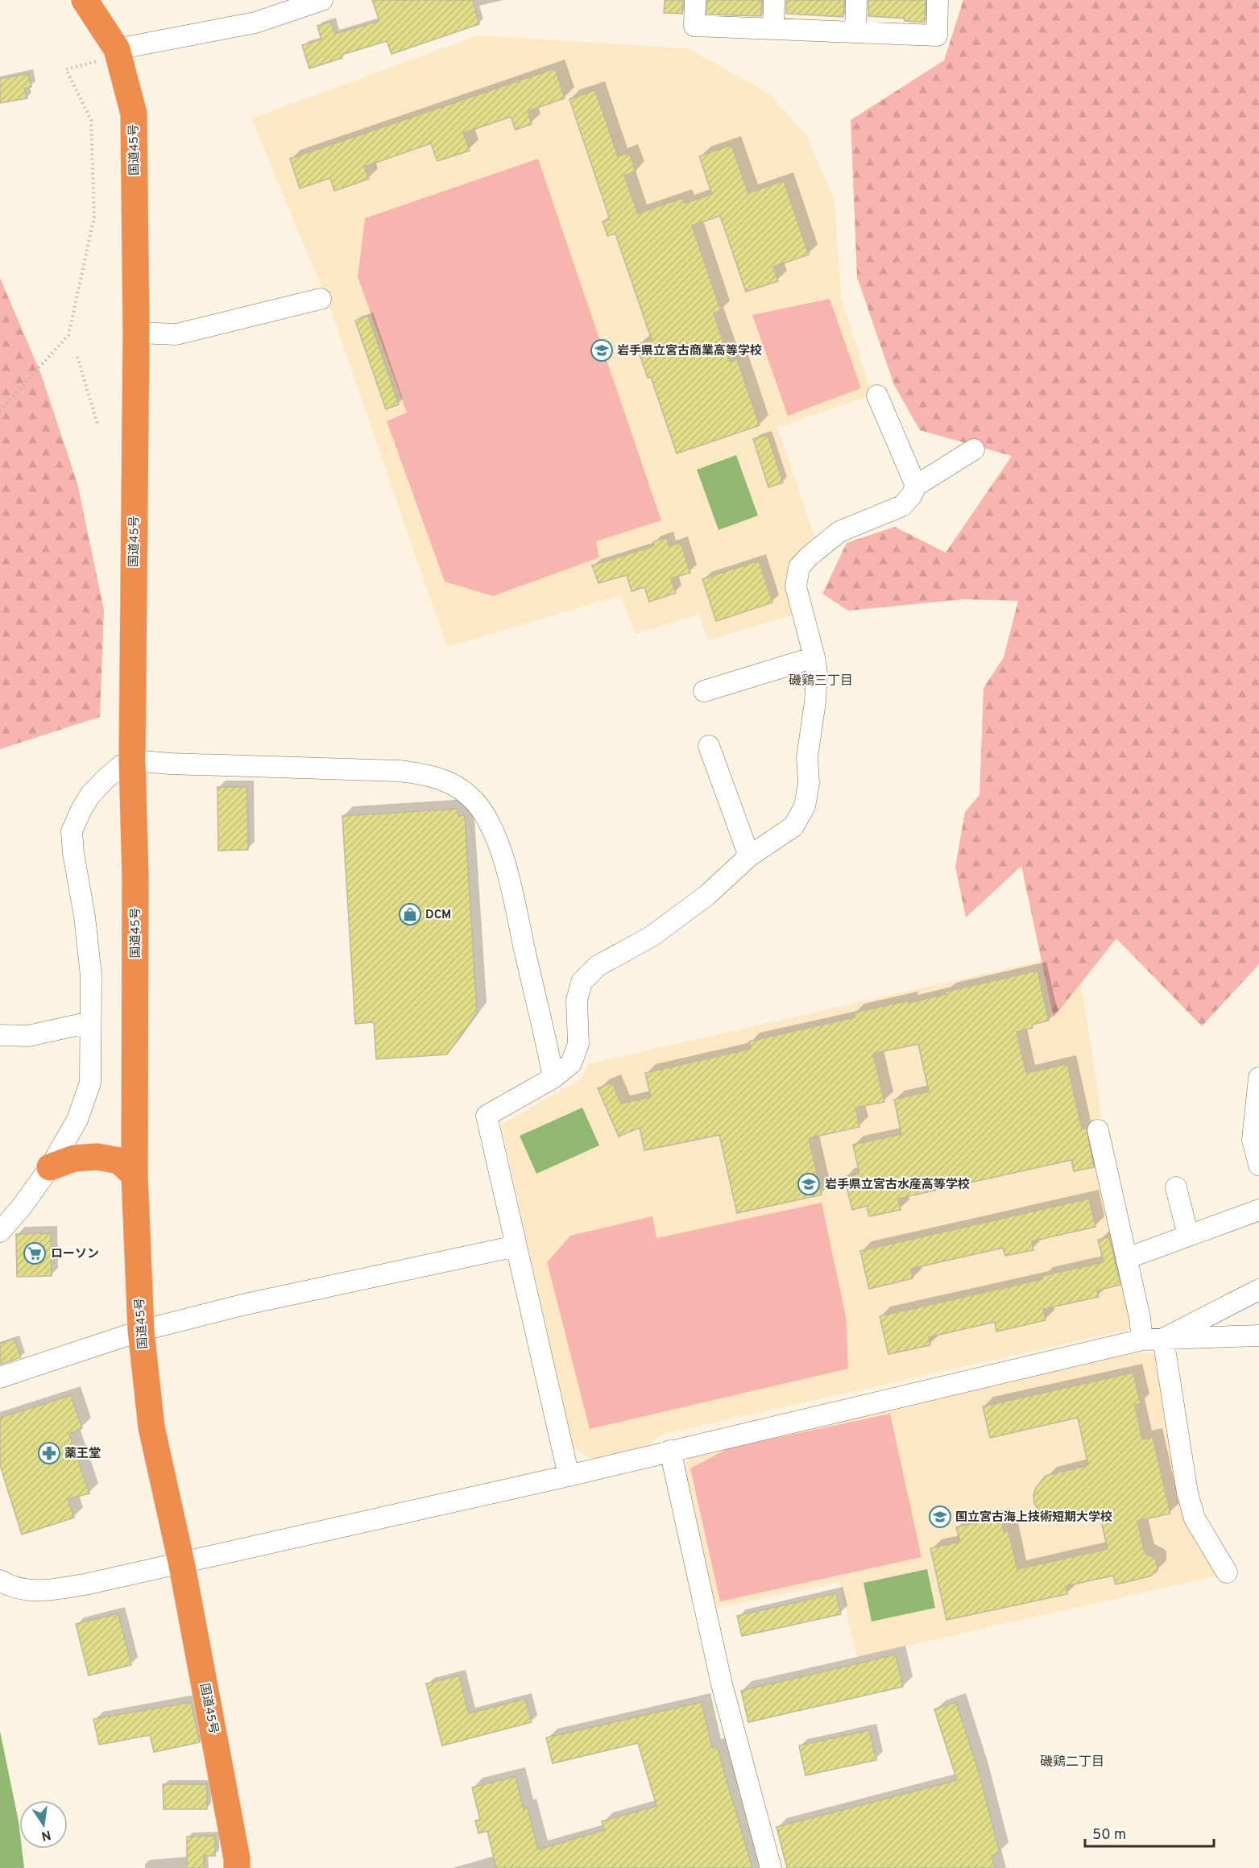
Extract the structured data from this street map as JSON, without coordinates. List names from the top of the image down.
{
  "streets": {
    "highway": ["国道45号"]
  },
  "districts": ["磯鶏三丁目", "磯鶏二丁目"],
  "places": {
    "school or university": ["岩手県立宮古商業高等学校", "岩手県立宮古水産高等学校", "国立宮古海上技術短期大学校"],
    "shop": ["DCM"],
    "supermarket": ["ローソン"],
    "pharmacy": ["薬王堂"]
  },
  "scale_bar": "50 m",
  "north": "bottom"
}
